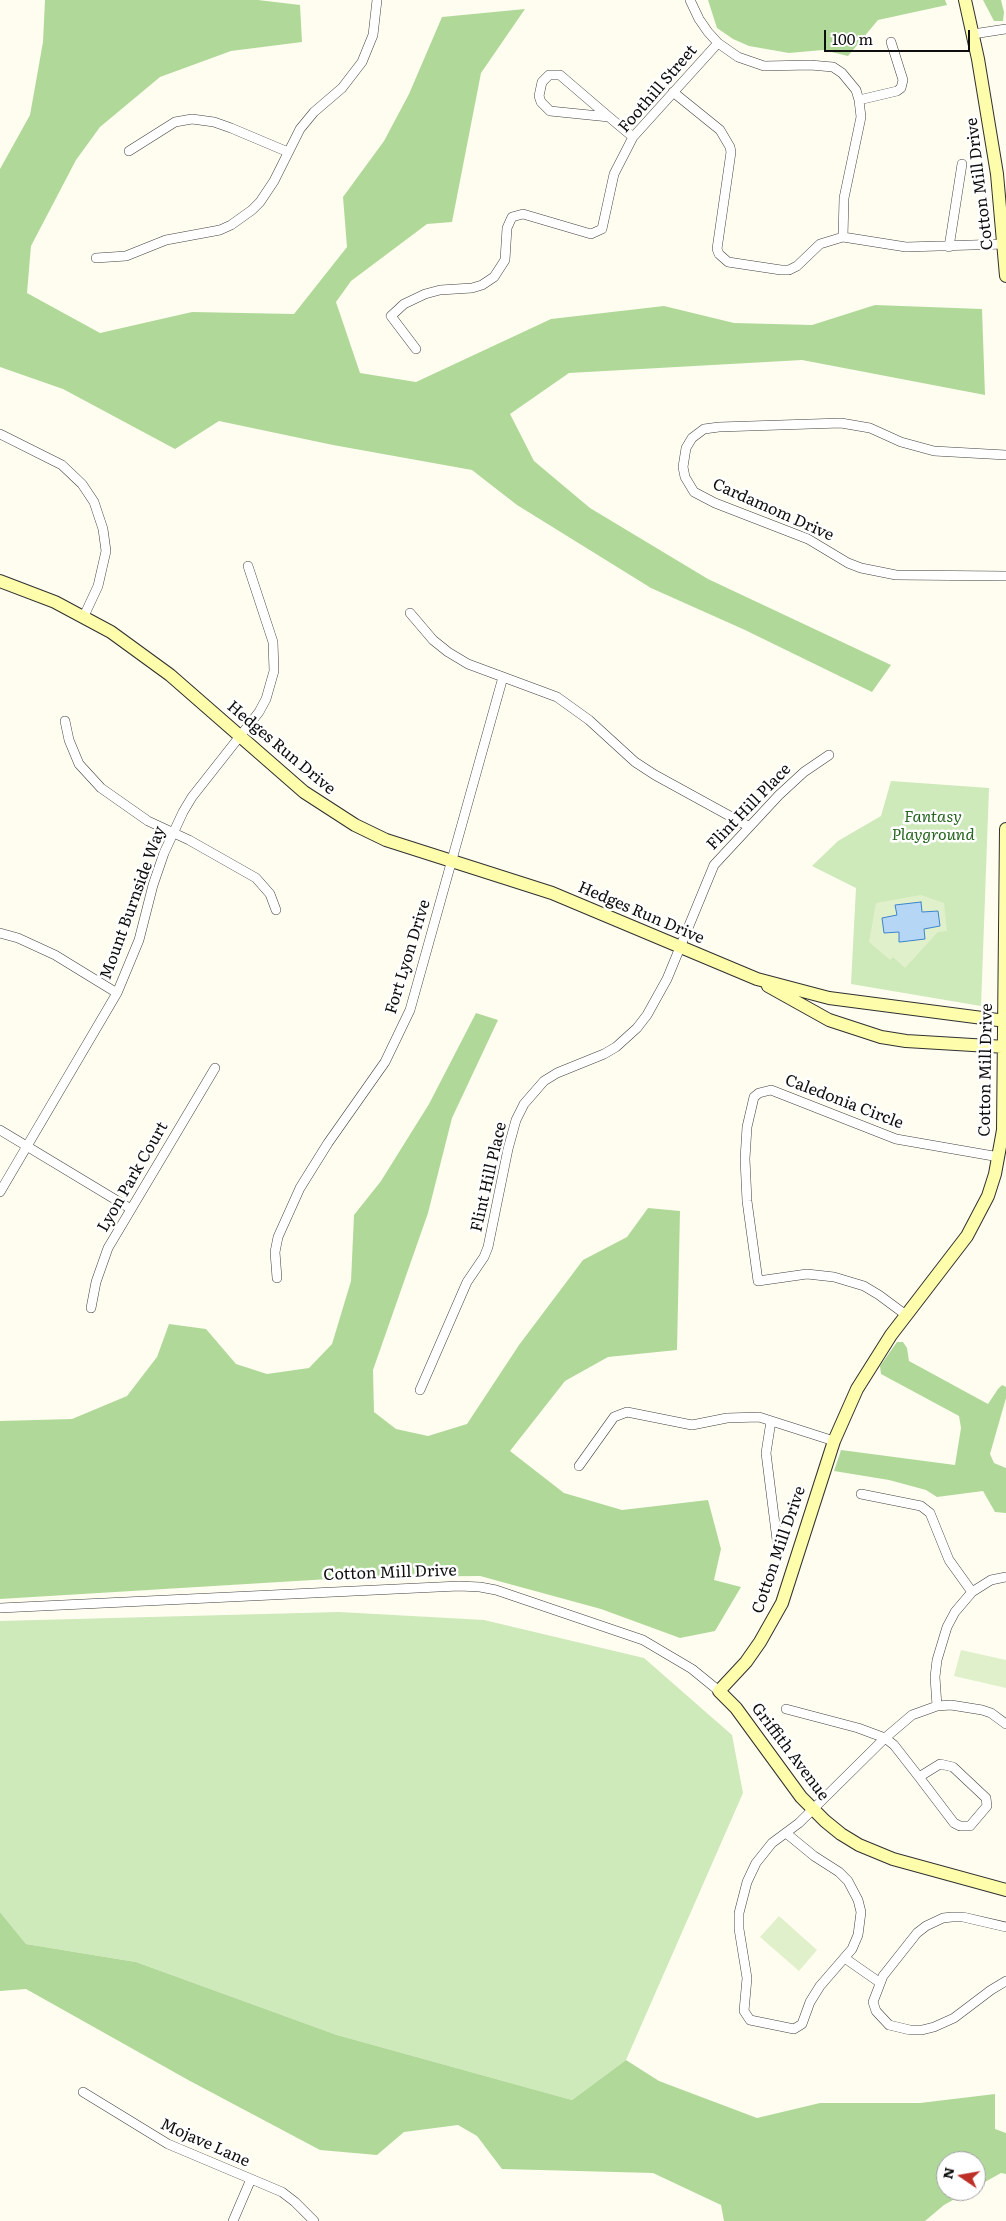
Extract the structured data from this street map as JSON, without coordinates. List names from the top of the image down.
{
  "streets": {
    "street": [
      "Foothill Street",
      "Cotton Mill Drive",
      "Cardamom Drive",
      "Hedges Run Drive",
      "Flint Hill Place",
      "Mount Burnside Way",
      "Fort Lyon Drive",
      "Caledonia Circle",
      "Lyon Park Court",
      "Griffith Avenue",
      "Mojave Lane"
    ]
  },
  "crossings": [
    ["Cotton Mill Drive", "Hedges Run Drive"],
    ["Cotton Mill Drive", "Caledonia Circle"],
    ["Cotton Mill Drive", "Griffith Avenue"],
    ["Hedges Run Drive", "Flint Hill Place"],
    ["Hedges Run Drive", "Mount Burnside Way"],
    ["Hedges Run Drive", "Fort Lyon Drive"]
  ],
  "parks": ["Fantasy Playground"],
  "scale_bar": "100 m",
  "north": "left"
}
